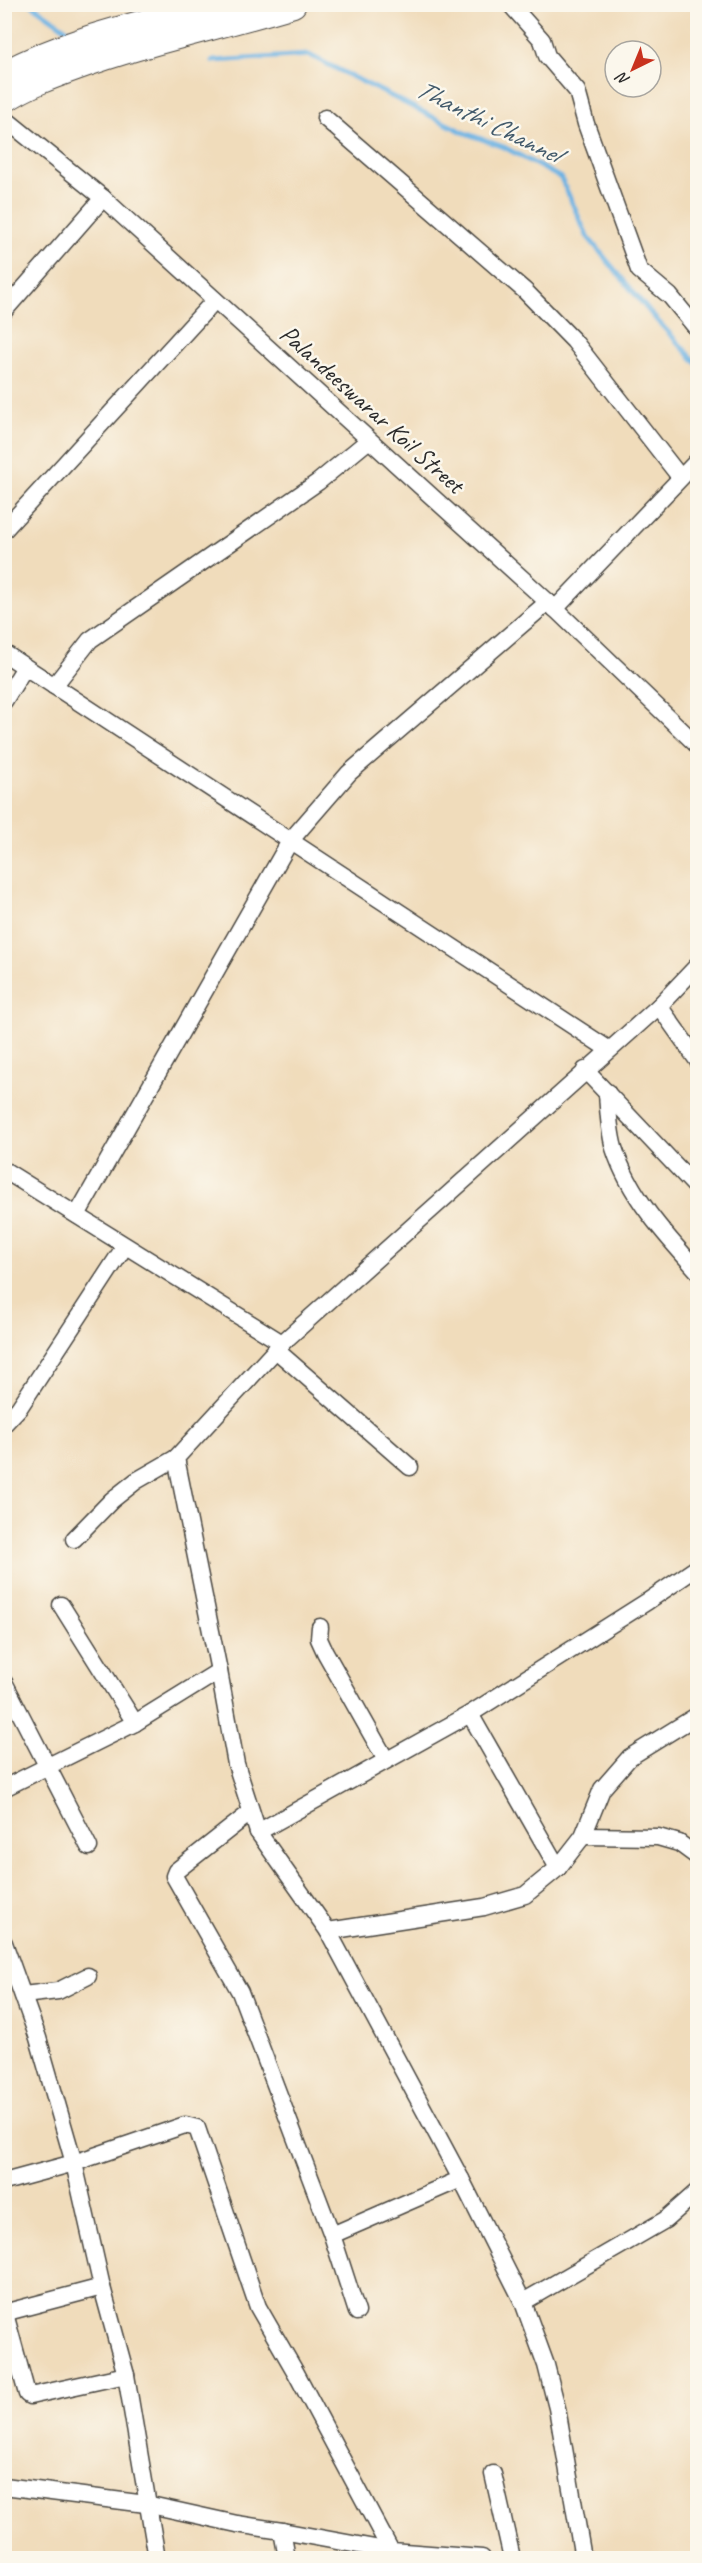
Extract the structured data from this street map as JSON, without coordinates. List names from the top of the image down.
{
  "streets": {
    "street": ["Palandeeswarar Koil Street"]
  },
  "water": ["Thanthi Channel"],
  "north": "bottom left"
}
